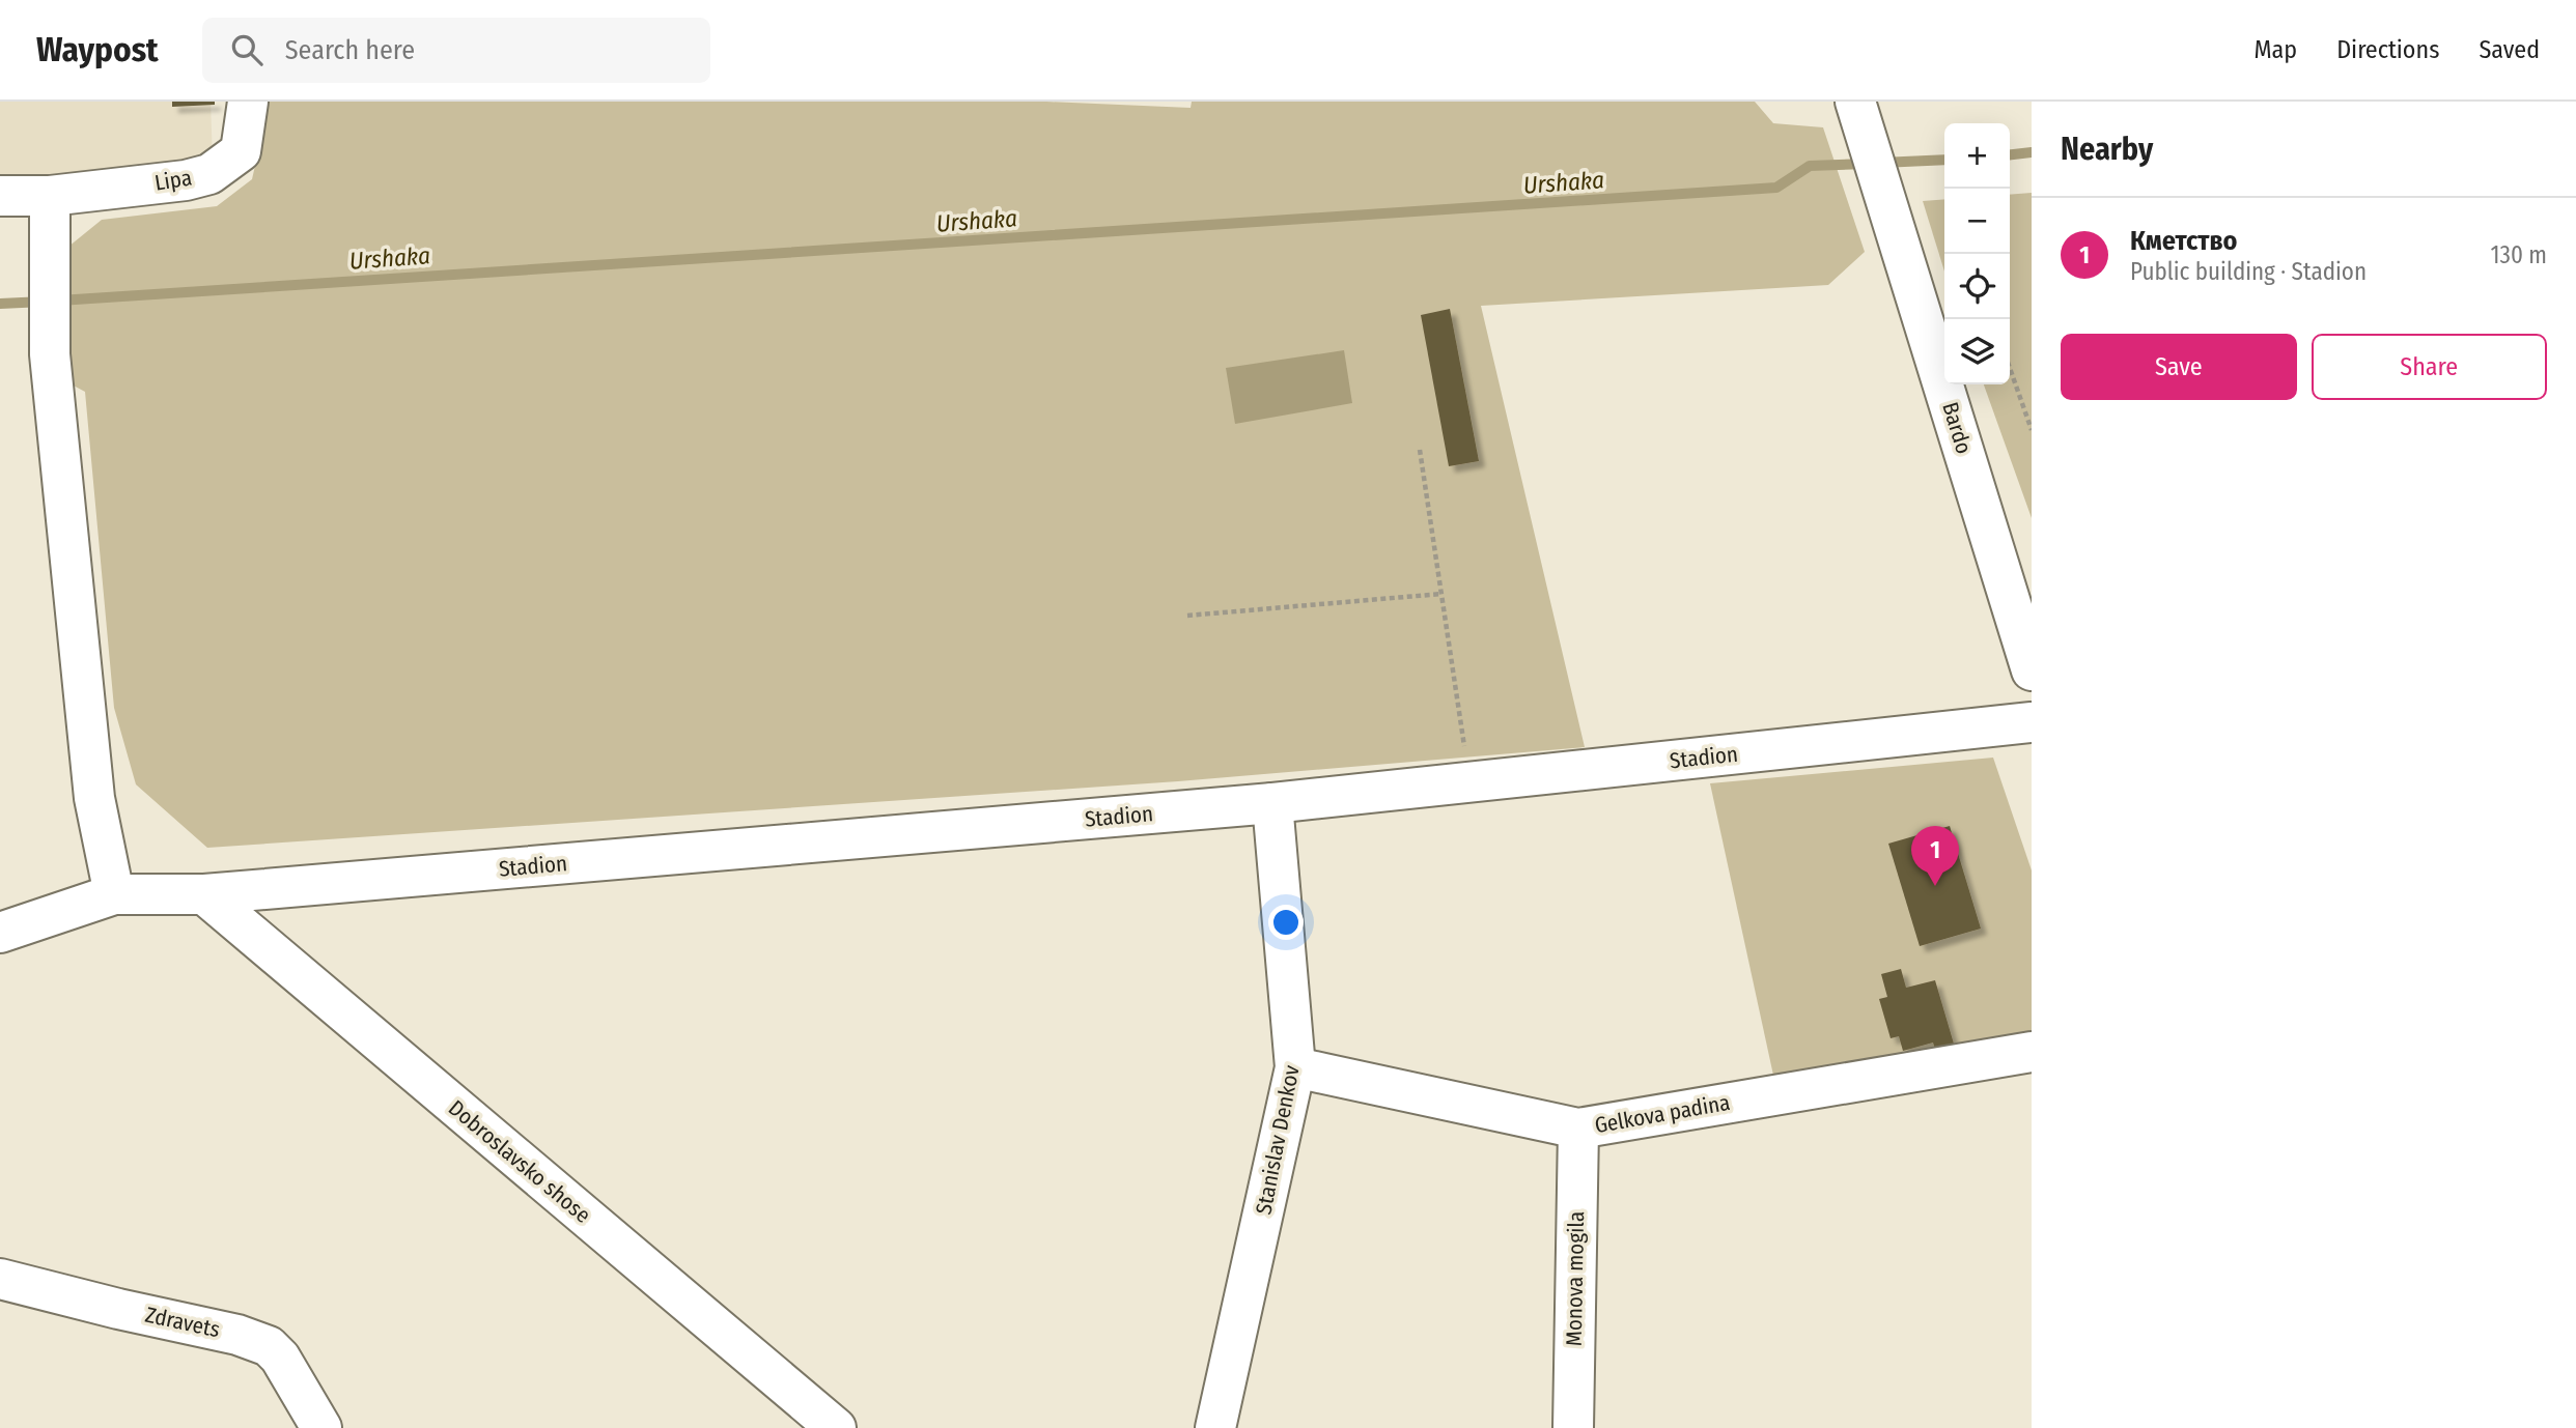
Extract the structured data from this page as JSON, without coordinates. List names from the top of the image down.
{
  "streets": {
    "street": [
      "Lipa",
      "Bardo",
      "Stadion",
      "Gelkova padina",
      "Stanislav Denkov",
      "Dobroslavsko shose",
      "Monova mogila",
      "Zdravets"
    ]
  },
  "crossings": [
    ["Stadion", "Stanislav Denkov"],
    ["Stadion", "Dobroslavsko shose"],
    ["Gelkova padina", "Stanislav Denkov"],
    ["Gelkova padina", "Monova mogila"]
  ],
  "water": ["Urshaka"],
  "page": {
    "header": "Waypost",
    "search": "Search here",
    "nav": ["Map", "Directions", "Saved"],
    "heading": "Nearby",
    "map_buttons": ["+", "−"],
    "list": [
      {
        "mark": "1",
        "name": "Кметство",
        "note": "Public building · Stadion",
        "value": "130 m"
      }
    ],
    "buttons": ["Save", "Share"],
    "pins": "1"
  }
}
